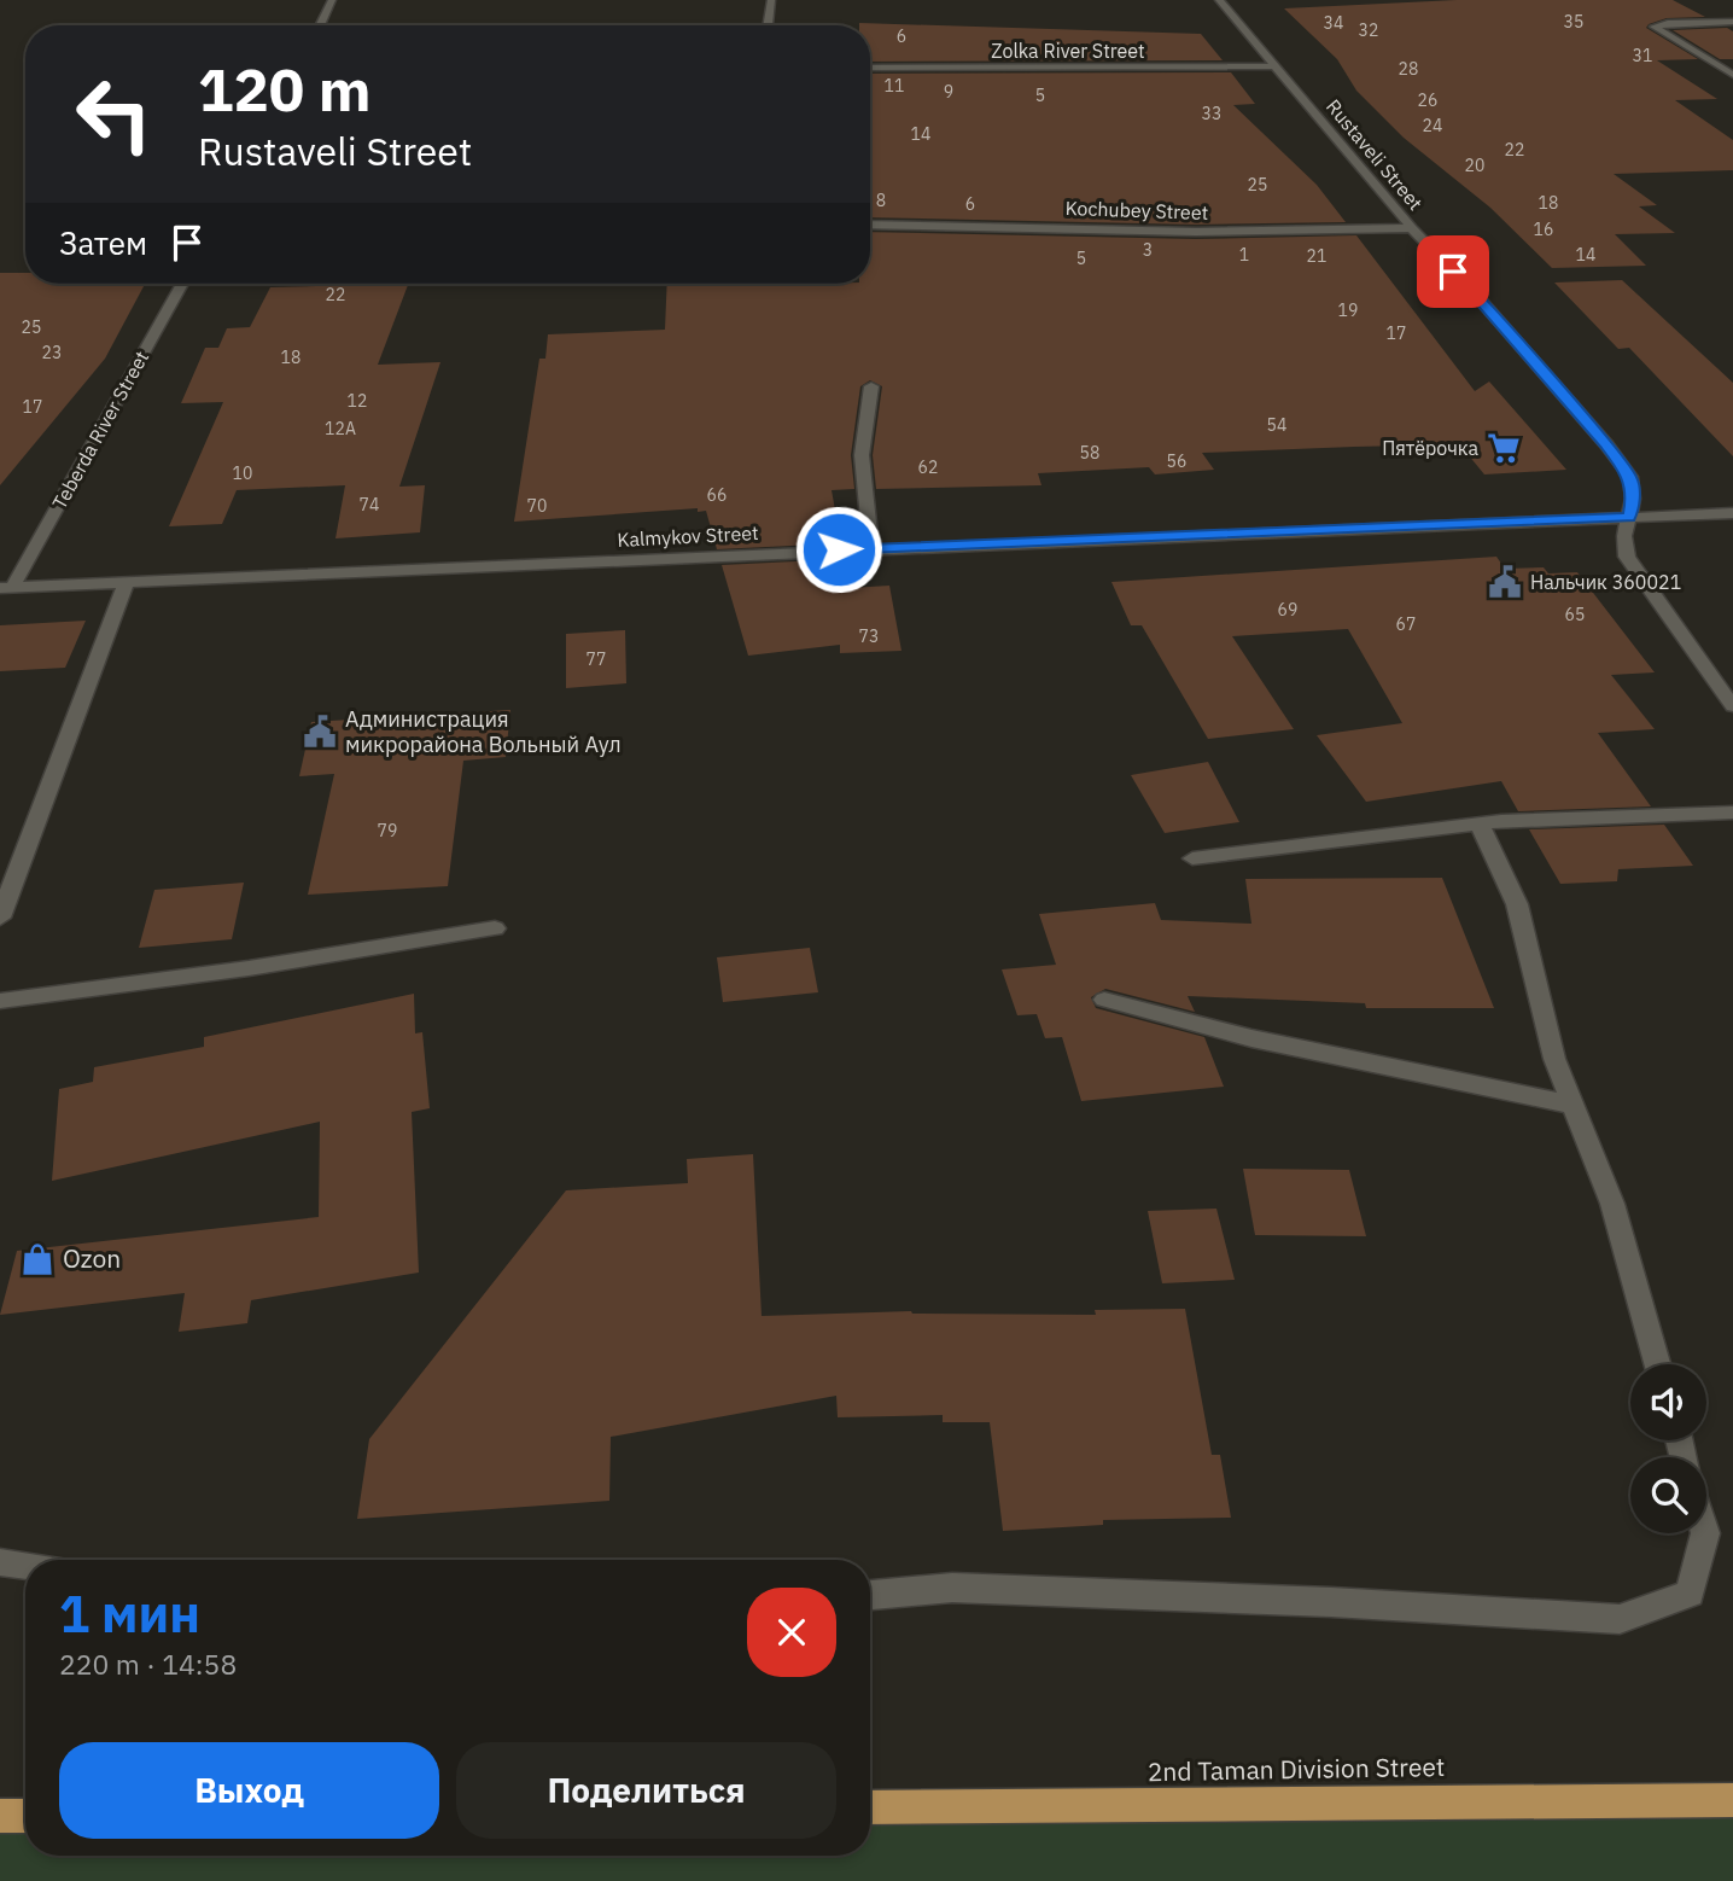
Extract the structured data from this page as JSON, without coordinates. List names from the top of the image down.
{
  "streets": {
    "main road": ["2nd Taman Division Street"],
    "street": [
      "Zolka River Street",
      "Rustaveli Street",
      "Kochubey Street",
      "Teberda River Street",
      "Kalmykov Street"
    ]
  },
  "crossings": [
    ["Zolka River Street", "Rustaveli Street"],
    ["Rustaveli Street", "Kochubey Street"],
    ["Rustaveli Street", "Kalmykov Street"],
    ["Teberda River Street", "Kalmykov Street"]
  ],
  "places": {
    "supermarket": ["Пятёрочка"],
    "public building": ["Нальчик 360021", "Администрация микрорайона Вольный Аул"],
    "shop": ["Ozon"]
  },
  "house_numbers": [
    "35",
    "34",
    "32",
    "6",
    "31",
    "28",
    "11",
    "9",
    "5",
    "26",
    "33",
    "24",
    "14",
    "22",
    "20",
    "25",
    "8",
    "18",
    "6",
    "16",
    "3",
    "1",
    "14",
    "21",
    "5",
    "22",
    "19",
    "25",
    "17",
    "23",
    "18",
    "12",
    "17",
    "54",
    "12А",
    "58",
    "56",
    "62",
    "10",
    "66",
    "74",
    "70",
    "69",
    "65",
    "67",
    "73",
    "77",
    "79"
  ],
  "page": {
    "turn": ["120 m", "Rustaveli Street"],
    "then": "Затем",
    "heading": ["1 мин", "220 m · 14:58"],
    "buttons": ["Выход", "Поделиться"]
  }
}
